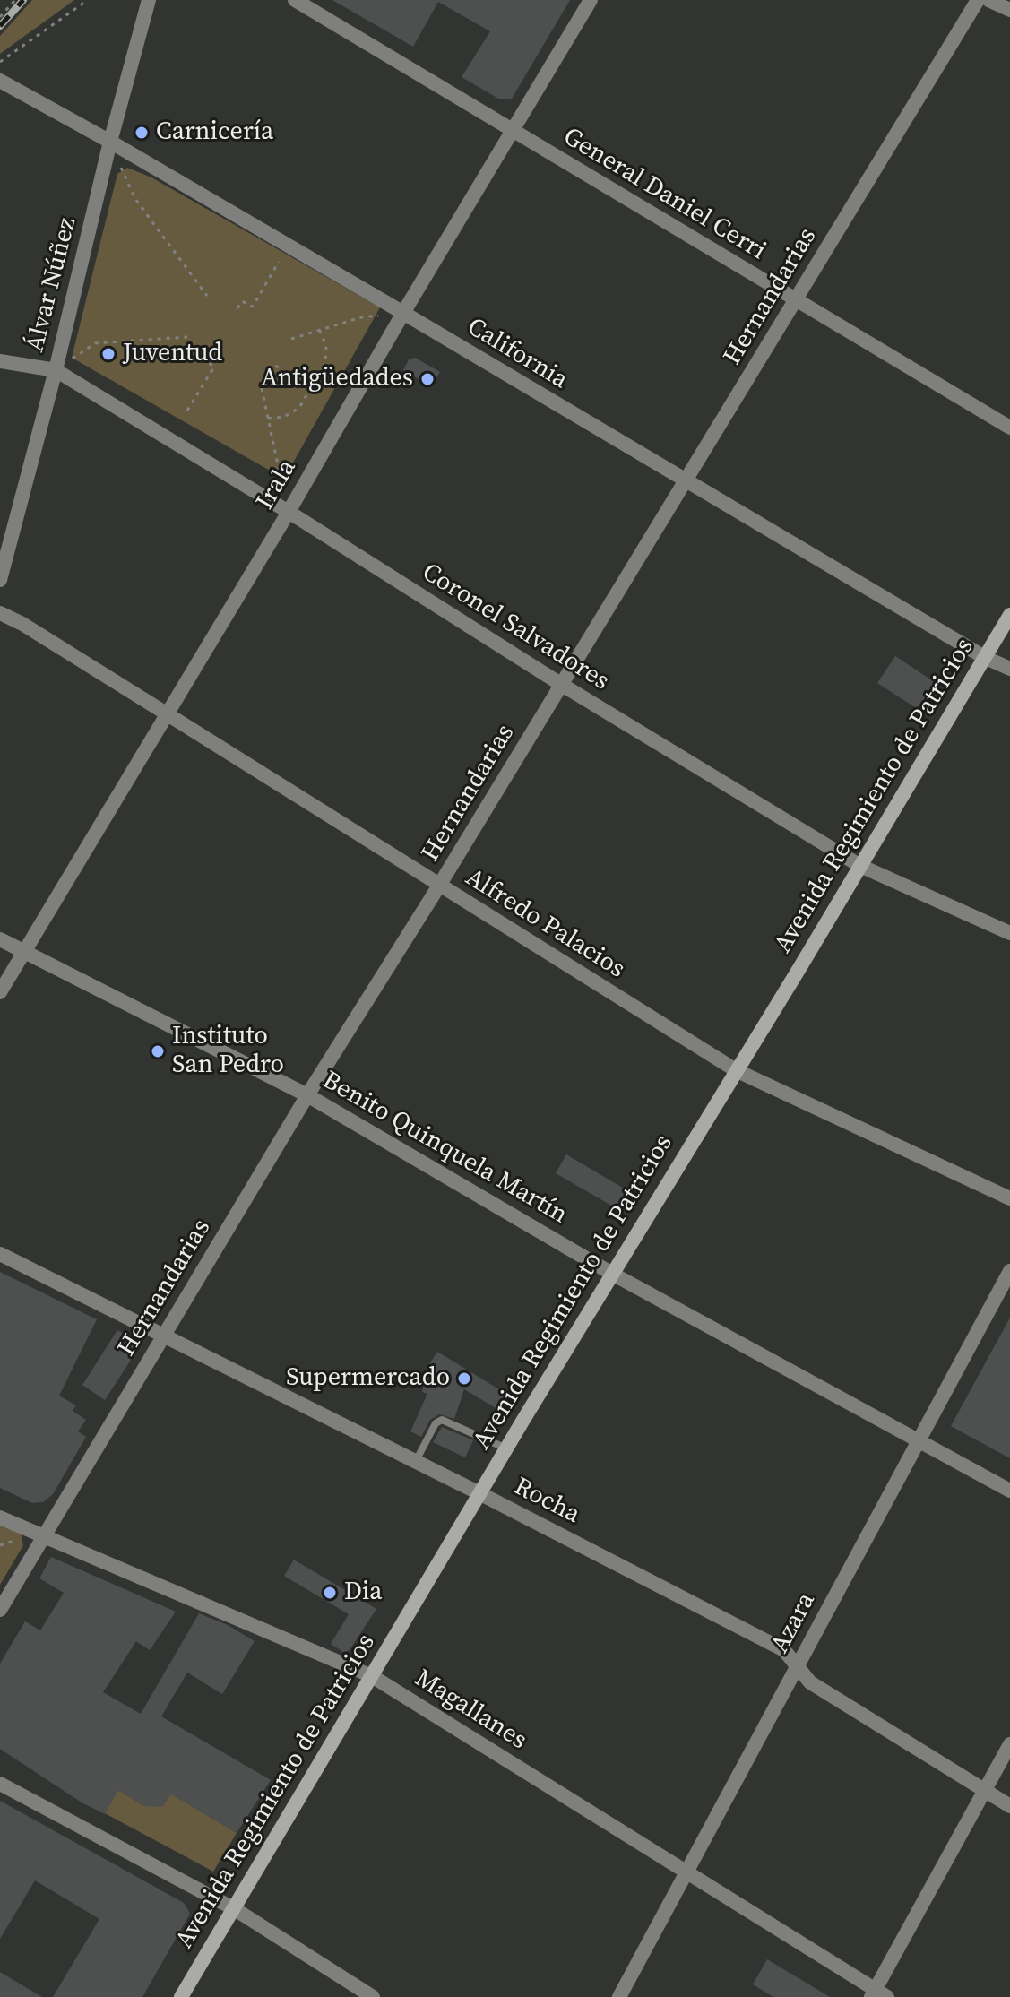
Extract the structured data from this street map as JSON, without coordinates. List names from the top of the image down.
{
  "streets": {
    "main road": ["Avenida Regimiento de Patricios"],
    "street": [
      "General Daniel Cerri",
      "Álvar Núñez",
      "Hernandarias",
      "California",
      "Irala",
      "Coronel Salvadores",
      "Alfredo Palacios",
      "Benito Quinquela Martín",
      "Rocha",
      "Azara",
      "Magallanes"
    ]
  },
  "crossings": [
    ["General Daniel Cerri", "Hernandarias"],
    ["General Daniel Cerri", "Irala"],
    ["Álvar Núñez", "California"],
    ["Álvar Núñez", "Coronel Salvadores"],
    ["Hernandarias", "California"],
    ["Hernandarias", "Coronel Salvadores"],
    ["Hernandarias", "Alfredo Palacios"],
    ["Hernandarias", "Benito Quinquela Martín"],
    ["Hernandarias", "Rocha"],
    ["Hernandarias", "Magallanes"],
    ["California", "Irala"],
    ["California", "Avenida Regimiento de Patricios"],
    ["Irala", "Coronel Salvadores"],
    ["Irala", "Alfredo Palacios"],
    ["Irala", "Benito Quinquela Martín"],
    ["Coronel Salvadores", "Avenida Regimiento de Patricios"],
    ["Avenida Regimiento de Patricios", "Alfredo Palacios"],
    ["Avenida Regimiento de Patricios", "Benito Quinquela Martín"],
    ["Avenida Regimiento de Patricios", "Rocha"],
    ["Avenida Regimiento de Patricios", "Magallanes"],
    ["Benito Quinquela Martín", "Azara"],
    ["Rocha", "Azara"],
    ["Azara", "Magallanes"]
  ],
  "places": [
    "Carnicería",
    "Juventud",
    "Antigüedades",
    "Instituto San Pedro",
    "Supermercado",
    "Dia"
  ]
}
